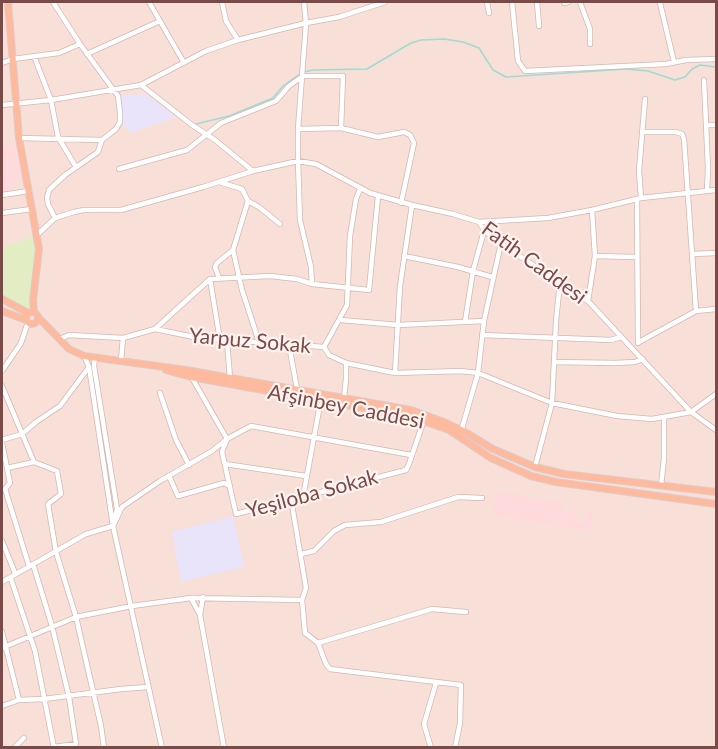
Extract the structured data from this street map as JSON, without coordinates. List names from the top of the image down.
{
  "streets": {
    "main road": ["Afşinbey Caddesi"],
    "street": ["Fatih Caddesi", "Yarpuz Sokak", "Yeşiloba Sokak"]
  },
  "crossings": [
    ["Fatih Caddesi", "Yarpuz Sokak"],
    ["Afşinbey Caddesi", "Yeşiloba Sokak"]
  ]
}
